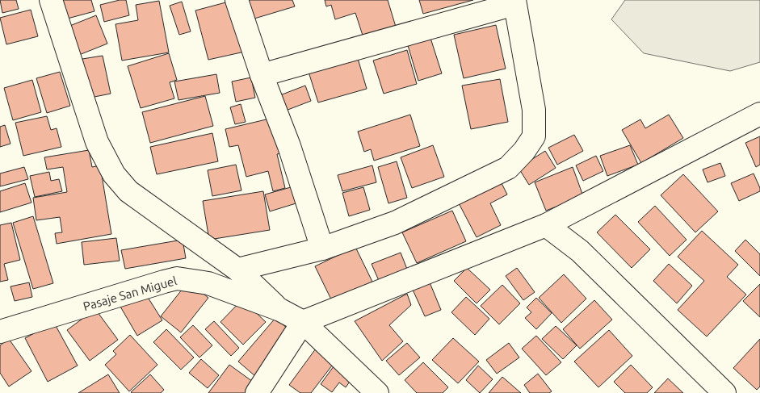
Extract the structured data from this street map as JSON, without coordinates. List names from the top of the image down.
{
  "streets": {
    "street": ["Pasaje San Miguel"]
  }
}
